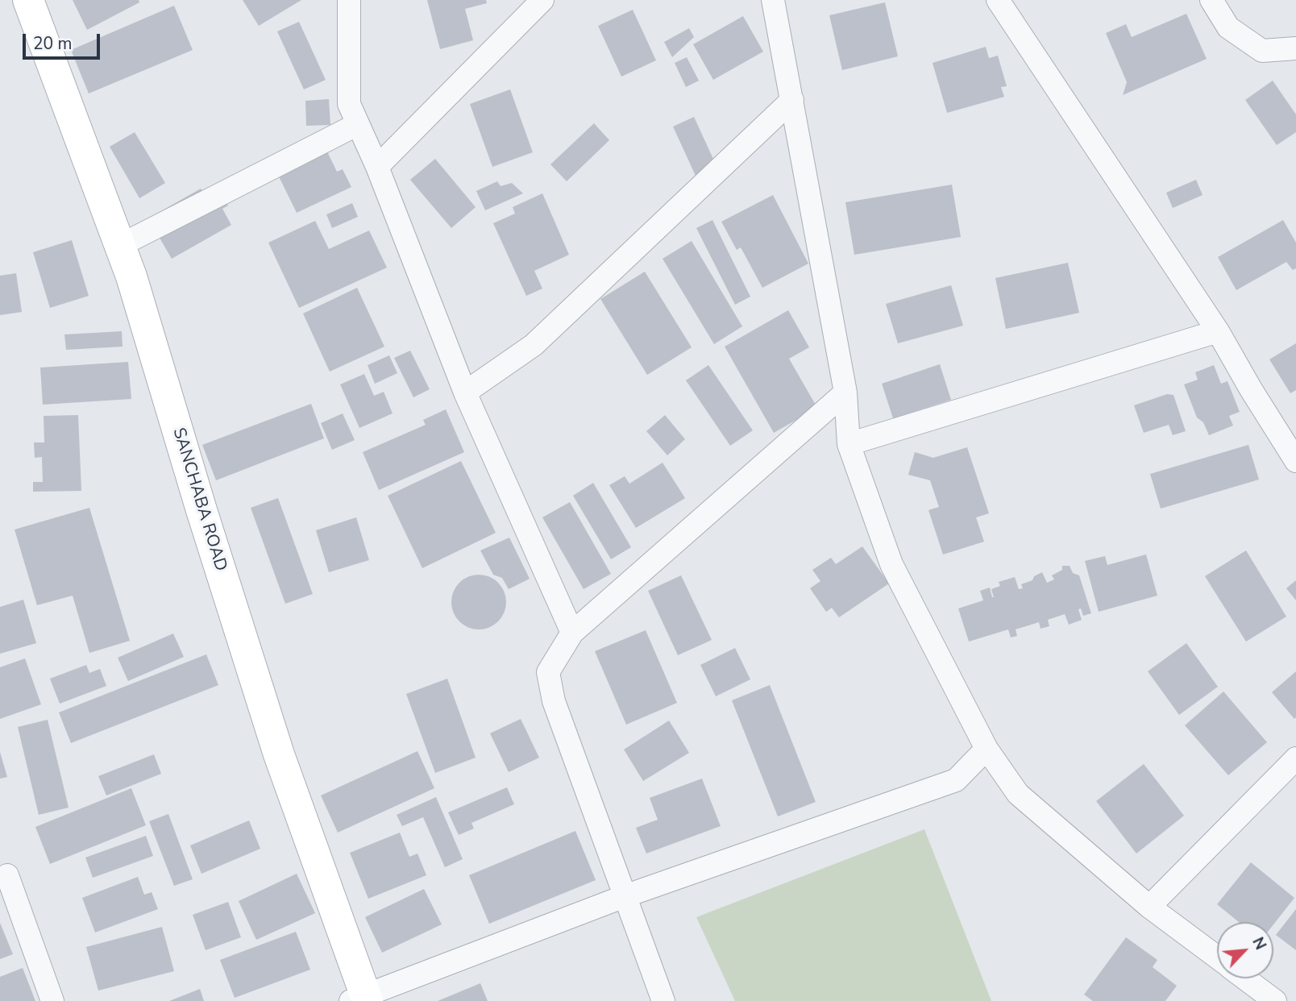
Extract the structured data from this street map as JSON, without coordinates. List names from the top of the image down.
{
  "streets": {
    "street": ["SANCHABA ROAD"]
  },
  "scale_bar": "20 m",
  "north": "top right"
}
